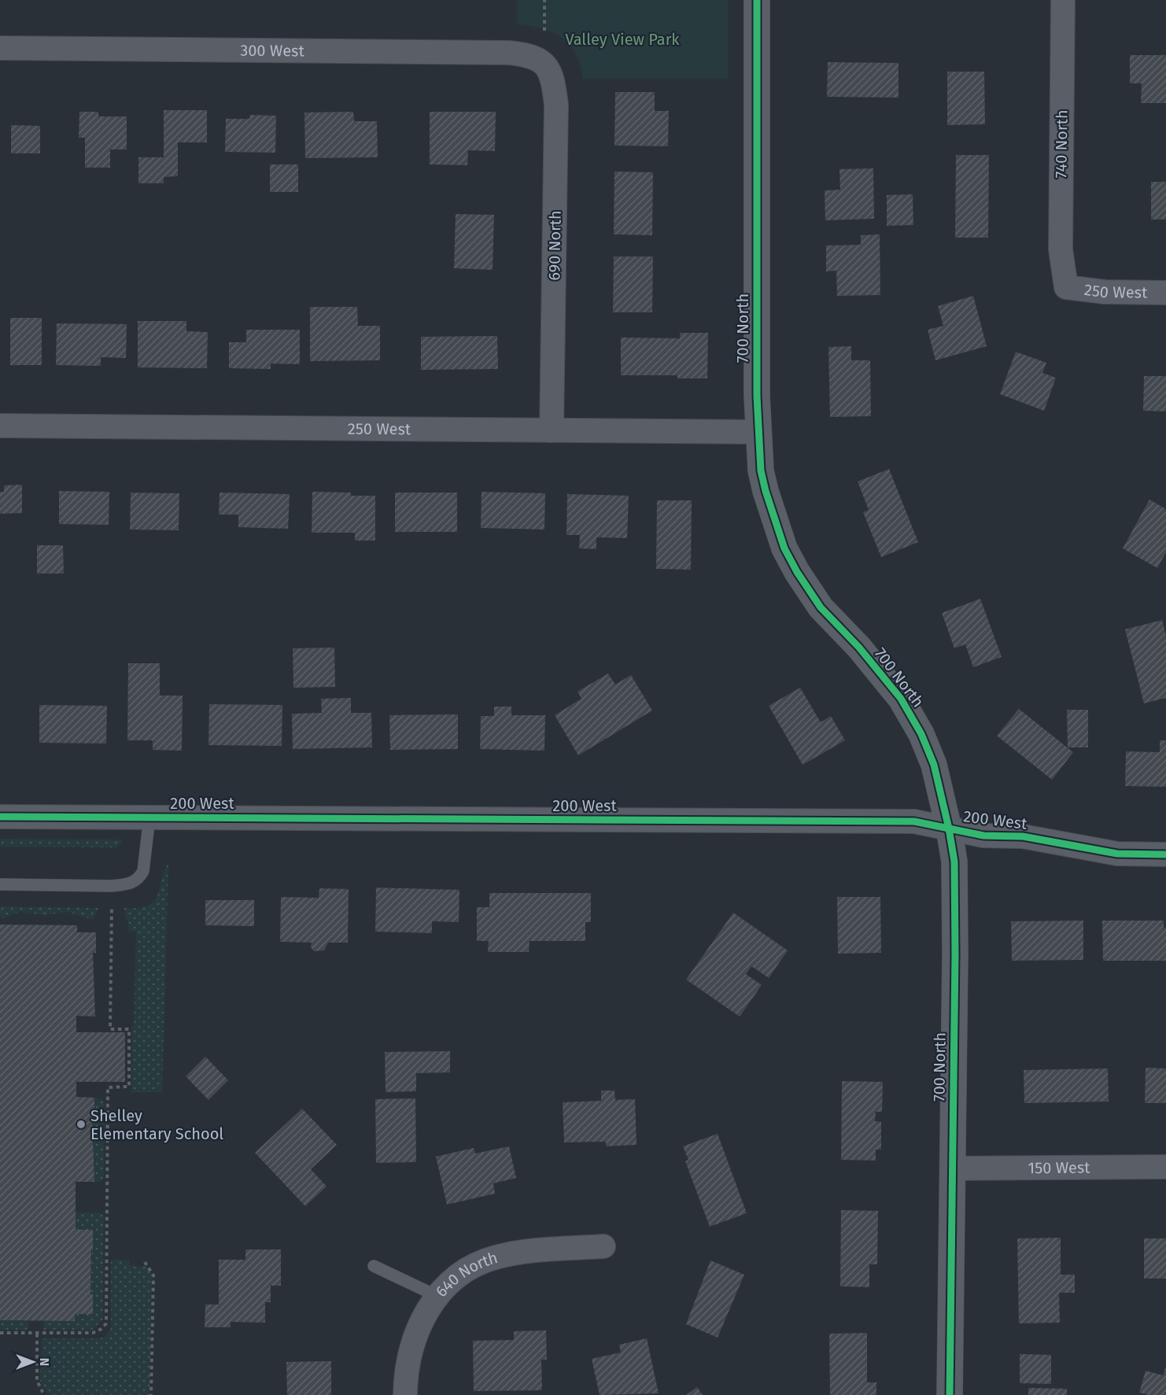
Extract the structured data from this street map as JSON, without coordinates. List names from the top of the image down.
{
  "streets": {
    "street": [
      "300 West",
      "740 North",
      "690 North",
      "250 West",
      "700 North",
      "200 West",
      "150 West",
      "640 North"
    ]
  },
  "crossings": [
    ["300 West", "690 North"],
    ["740 North", "250 West"],
    ["690 North", "250 West"],
    ["250 West", "700 North"],
    ["700 North", "200 West"],
    ["700 North", "150 West"]
  ],
  "parks": ["Valley View Park"],
  "places": ["Shelley Elementary School"],
  "north": "right"
}
